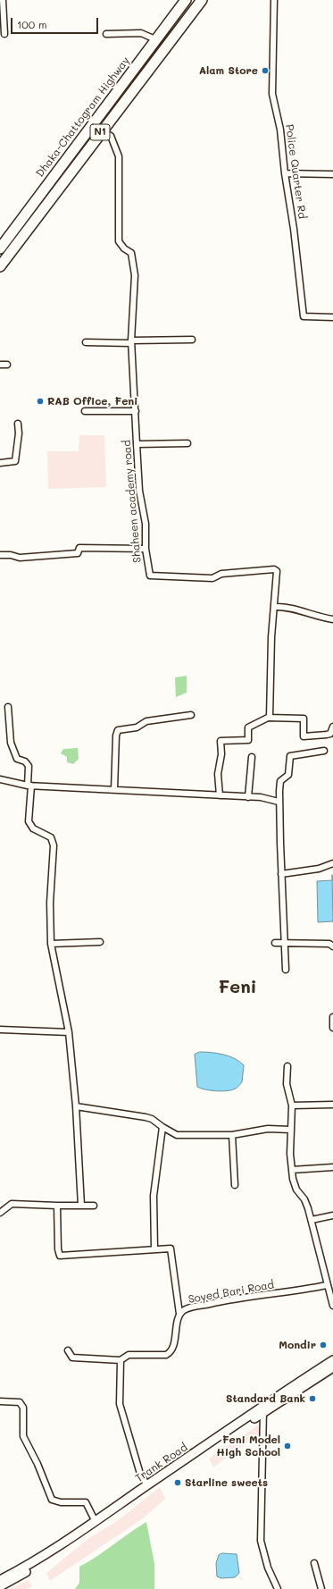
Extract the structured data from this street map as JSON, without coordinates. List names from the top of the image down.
{
  "streets": {
    "highway": ["Dhaka-Chattogram Highway", "N1"],
    "main road": ["Trank Road"],
    "street": ["Police Quarter Rd", "Shaheen academy road", "Soyed Bari Road"]
  },
  "crossings": [
    ["N1", "Shaheen academy road"]
  ],
  "districts": ["Feni"],
  "places": [
    "Alam Store",
    "RAB Office, Feni",
    "Mondir",
    "Standard Bank",
    "Feni Model High School",
    "Starline sweets"
  ],
  "scale_bar": "100 m"
}
